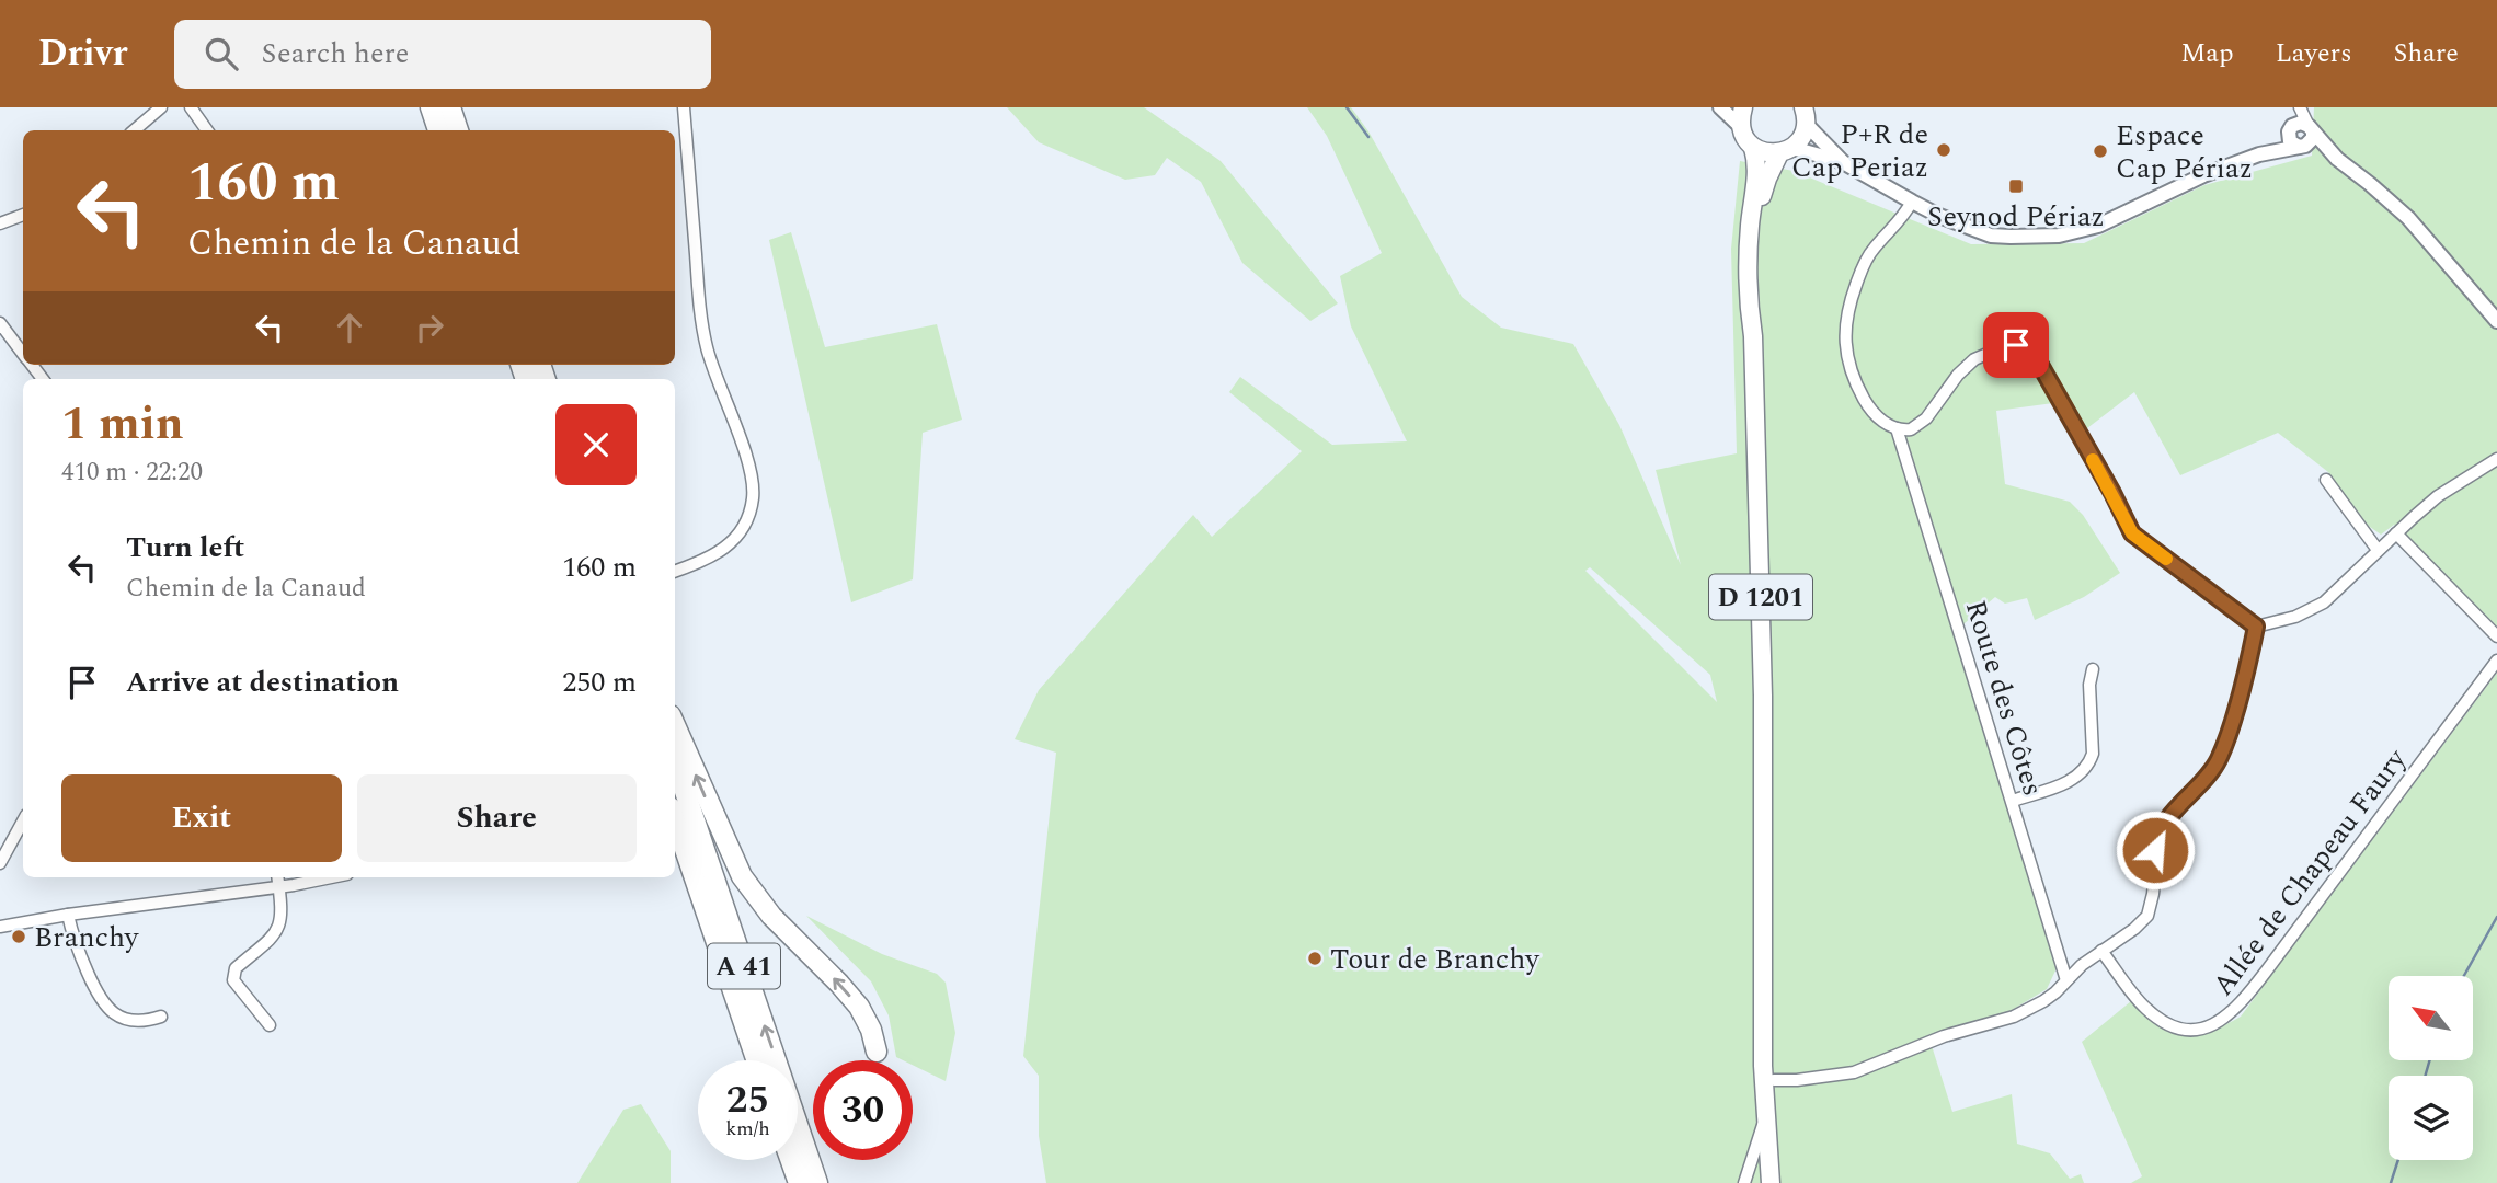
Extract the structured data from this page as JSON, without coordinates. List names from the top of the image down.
{
  "streets": {
    "highway": ["A 41"],
    "main road": ["D 1201"],
    "street": ["Route des Côtes", "Allée de Chapeau Faury"]
  },
  "places": {
    "other": [
      "P+R de Cap Periaz",
      "Espace Cap Périaz",
      "Branchy",
      "Tour de Branchy"
    ],
    "transit": ["Seynod Périaz"]
  },
  "north": "top left",
  "page": {
    "header": "Drivr",
    "search": "Search here",
    "nav": ["Map", "Layers", "Share"],
    "turn": ["160 m", "Chemin de la Canaud"],
    "heading": ["1 min", "410 m · 22:20"],
    "list": [
      {
        "name": "Turn left",
        "note": "Chemin de la Canaud",
        "value": "160 m"
      },
      {
        "name": "Arrive at destination",
        "value": "250 m"
      }
    ],
    "buttons": ["Exit", "Share"],
    "speed": "25 km/h",
    "limit": "30"
  }
}
